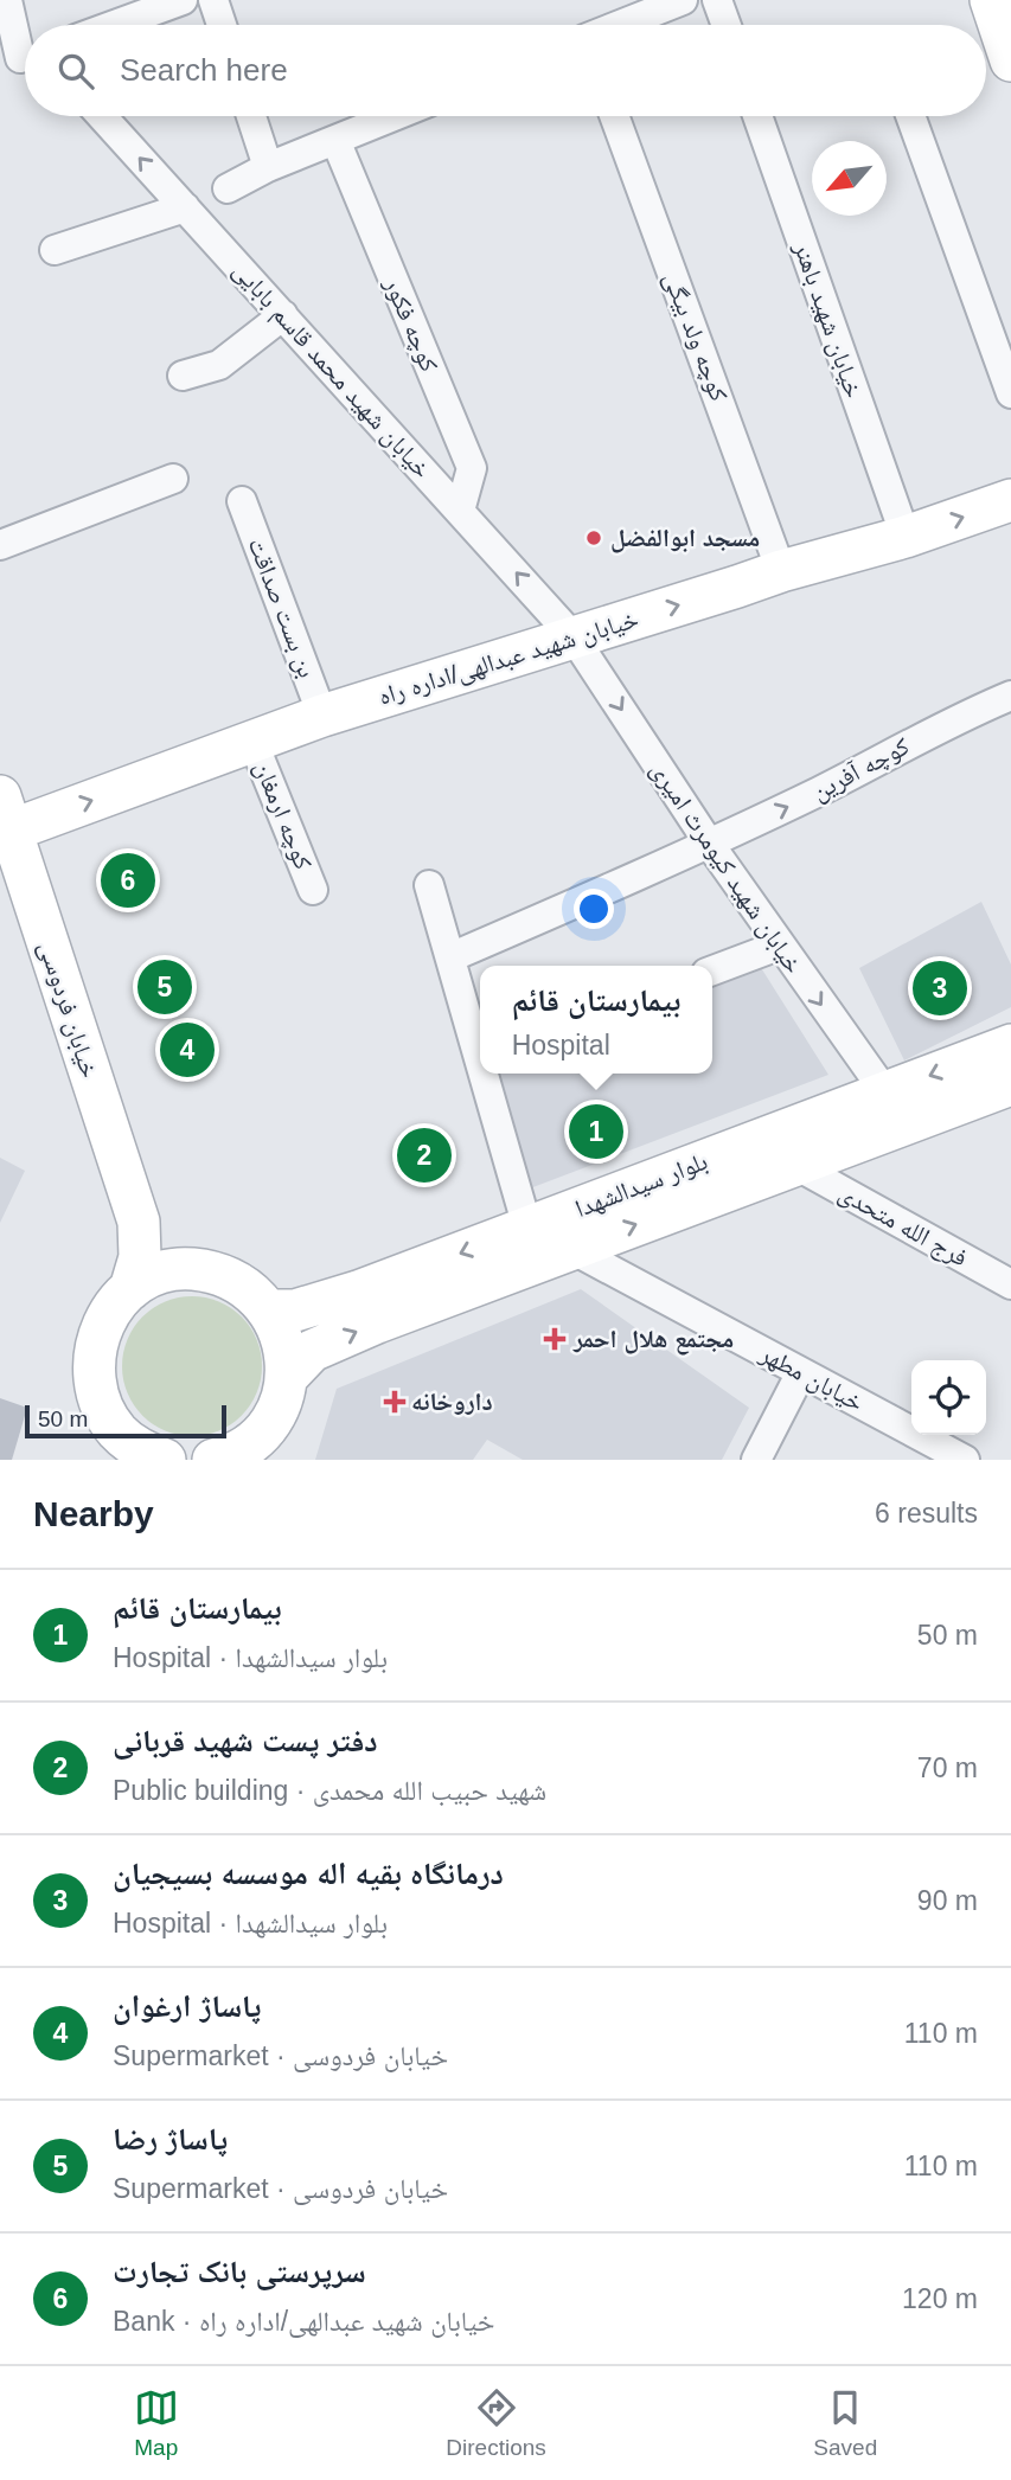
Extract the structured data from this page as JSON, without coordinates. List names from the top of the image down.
{
  "streets": {
    "street": [
      "خیابان شهید باهنر",
      "کوچه فکور",
      "کوچه ولد بیگی",
      "خیابان شهید محمد قاسم بابایی",
      "بن بست صداقت",
      "خیابان شهید عبدالهی/اداره راه",
      "کوچه آفرین",
      "کوچه ارمغان",
      "خیابان شهید کیومرث امیری",
      "خیابان فردوسی",
      "بلوار سیدالشهدا",
      "فرج الله متحدی",
      "خیابان مطهر"
    ]
  },
  "crossings": [
    ["خیابان شهید باهنر", "خیابان شهید عبدالهی/اداره راه"],
    ["کوچه فکور", "خیابان شهید محمد قاسم بابایی"],
    ["کوچه ولد بیگی", "خیابان شهید عبدالهی/اداره راه"],
    ["خیابان شهید محمد قاسم بابایی", "خیابان شهید عبدالهی/اداره راه"],
    ["خیابان شهید محمد قاسم بابایی", "خیابان شهید کیومرث امیری"],
    ["بن بست صداقت", "خیابان شهید عبدالهی/اداره راه"],
    ["خیابان شهید عبدالهی/اداره راه", "کوچه ارمغان"],
    ["خیابان شهید عبدالهی/اداره راه", "خیابان شهید کیومرث امیری"],
    ["خیابان شهید عبدالهی/اداره راه", "خیابان فردوسی"],
    ["کوچه آفرین", "خیابان شهید کیومرث امیری"],
    ["خیابان شهید کیومرث امیری", "بلوار سیدالشهدا"],
    ["بلوار سیدالشهدا", "فرج الله متحدی"],
    ["بلوار سیدالشهدا", "خیابان مطهر"]
  ],
  "one_way": ["خیابان شهید محمد قاسم بابایی", "کوچه آفرین", "خیابان شهید کیومرث امیری"],
  "places": {
    "other": ["مسجد ابوالفضل"],
    "health": ["مجتمع هلال احمر", "داروخانه"]
  },
  "scale_bar": "50 m",
  "north": "bottom left",
  "page": {
    "search": "Search here",
    "pins": [
      "6",
      "5",
      "3",
      "4",
      "1",
      "2"
    ],
    "popup": ["بیمارستان قائم", "Hospital"],
    "scale": "50 m",
    "heading": ["Nearby", "6 results"],
    "list": [
      {
        "mark": "1",
        "name": "بیمارستان قائم",
        "note": "Hospital · بلوار سیدالشهدا",
        "value": "50 m"
      },
      {
        "mark": "2",
        "name": "دفتر پست شهید قربانی",
        "note": "Public building · شهید حبیب‌ الله محمدی",
        "value": "70 m"
      },
      {
        "mark": "3",
        "name": "درمانگاه بقیه اله موسسه بسیجیان",
        "note": "Hospital · بلوار سیدالشهدا",
        "value": "90 m"
      },
      {
        "mark": "4",
        "name": "پاساژ ارغوان",
        "note": "Supermarket · خیابان فردوسی",
        "value": "110 m"
      },
      {
        "mark": "5",
        "name": "پاساژ رضا",
        "note": "Supermarket · خیابان فردوسی",
        "value": "110 m"
      },
      {
        "mark": "6",
        "name": "سرپرستی بانک تجارت",
        "note": "Bank · خیابان شهید عبدالهی/اداره راه",
        "value": "120 m"
      }
    ],
    "nav": ["Map", "Directions", "Saved"]
  }
}
